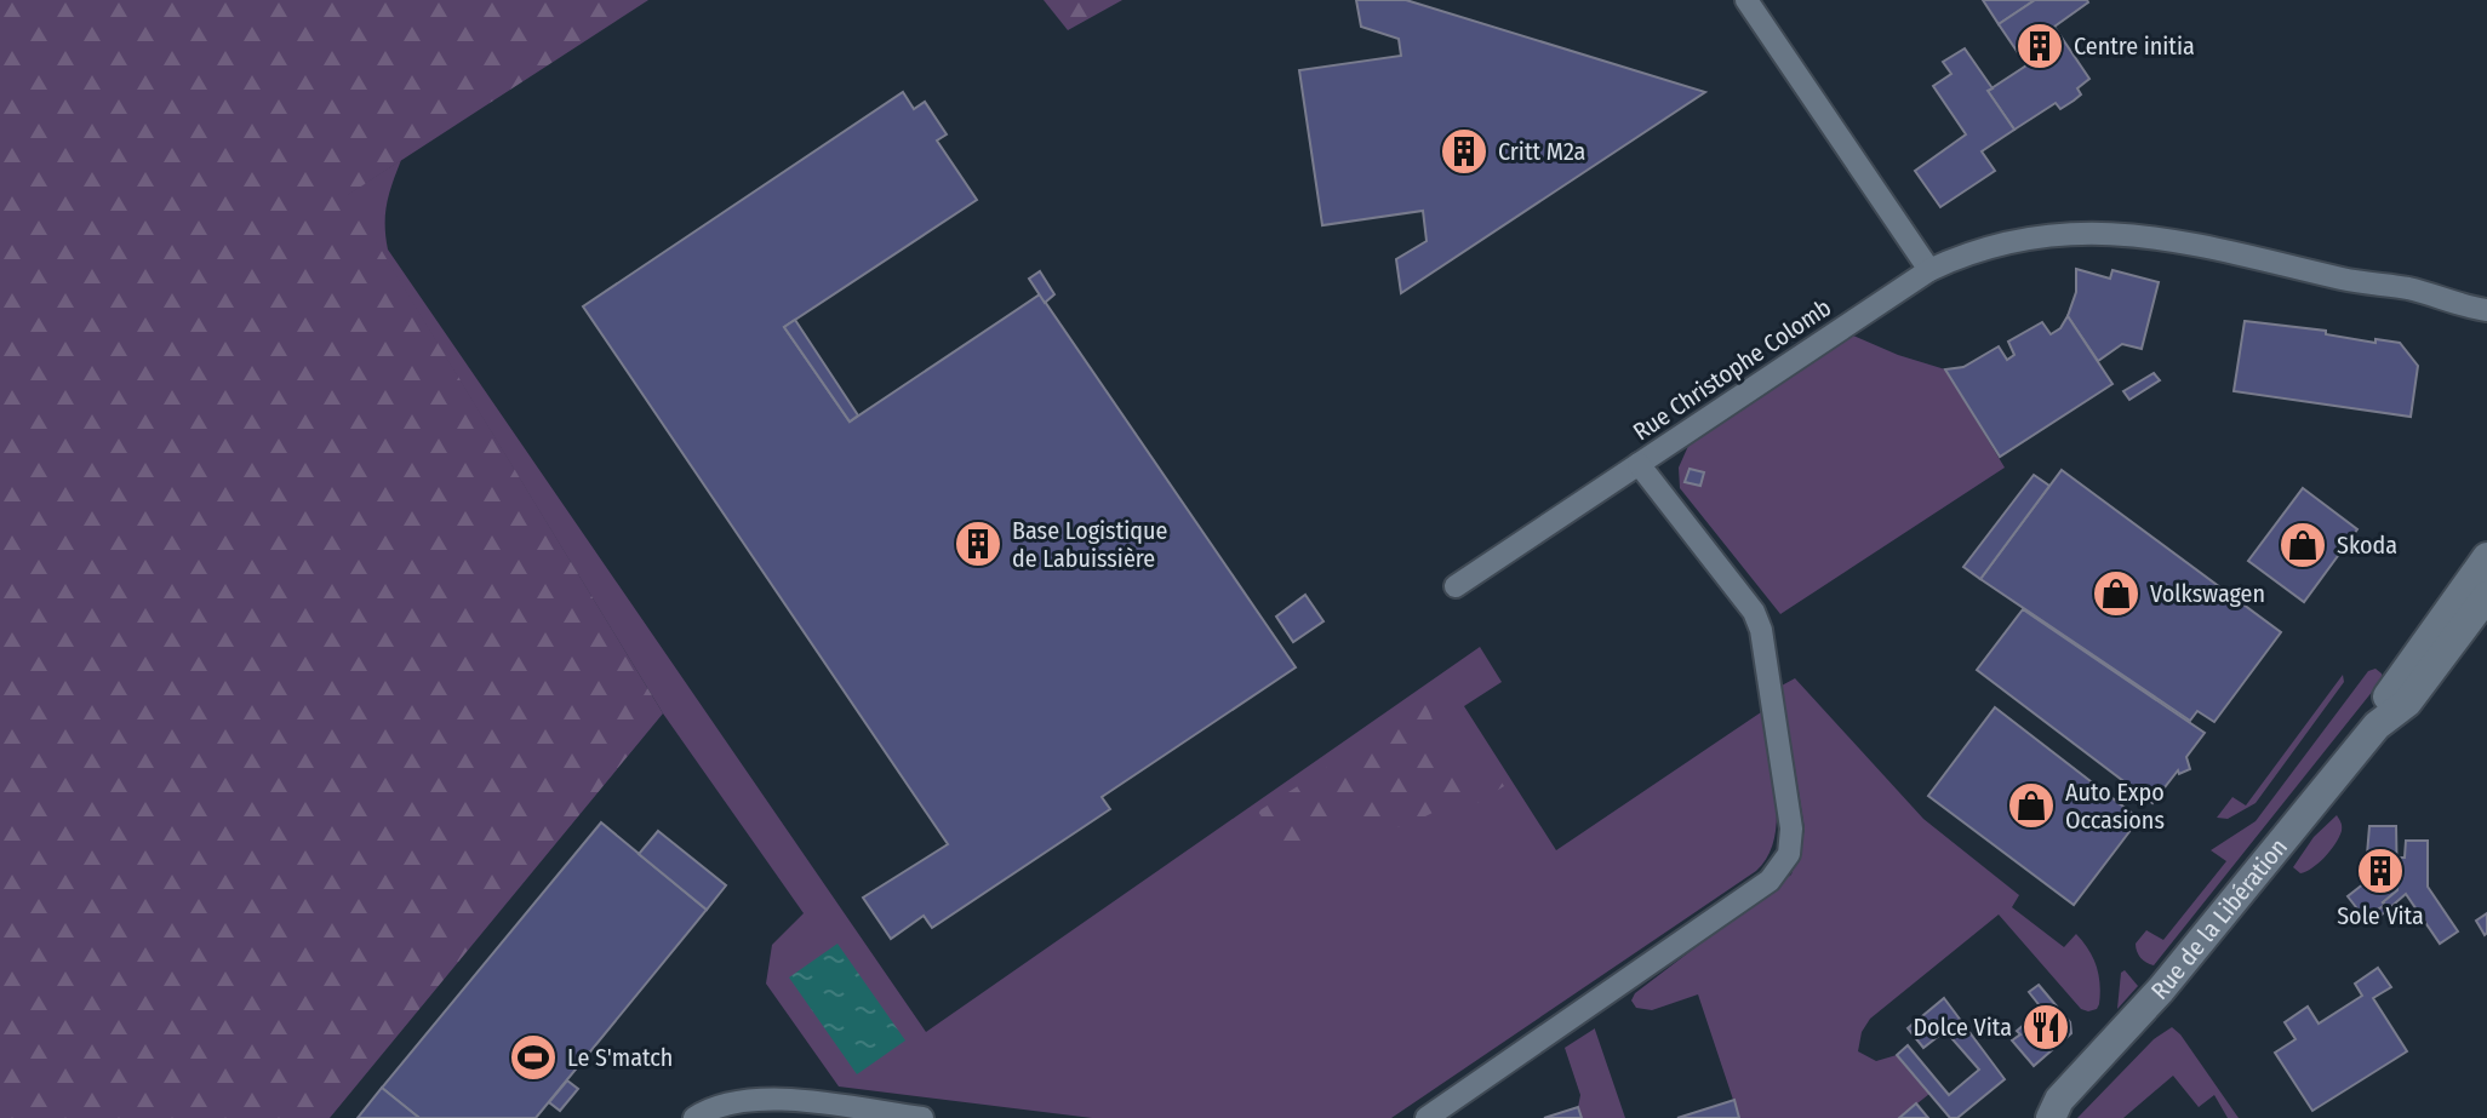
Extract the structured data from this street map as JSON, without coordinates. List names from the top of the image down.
{
  "streets": {
    "main road": ["Rue de la Libération"],
    "street": ["Rue Christophe Colomb"]
  },
  "places": {
    "building": [
      "Centre initia",
      "Critt M2a",
      "Base Logistique de Labuissière",
      "Sole Vita"
    ],
    "shop": ["Skoda", "Volkswagen", "Auto Expo Occasions"],
    "restaurant": ["Dolce Vita"],
    "sports": ["Le S'match"]
  }
}
